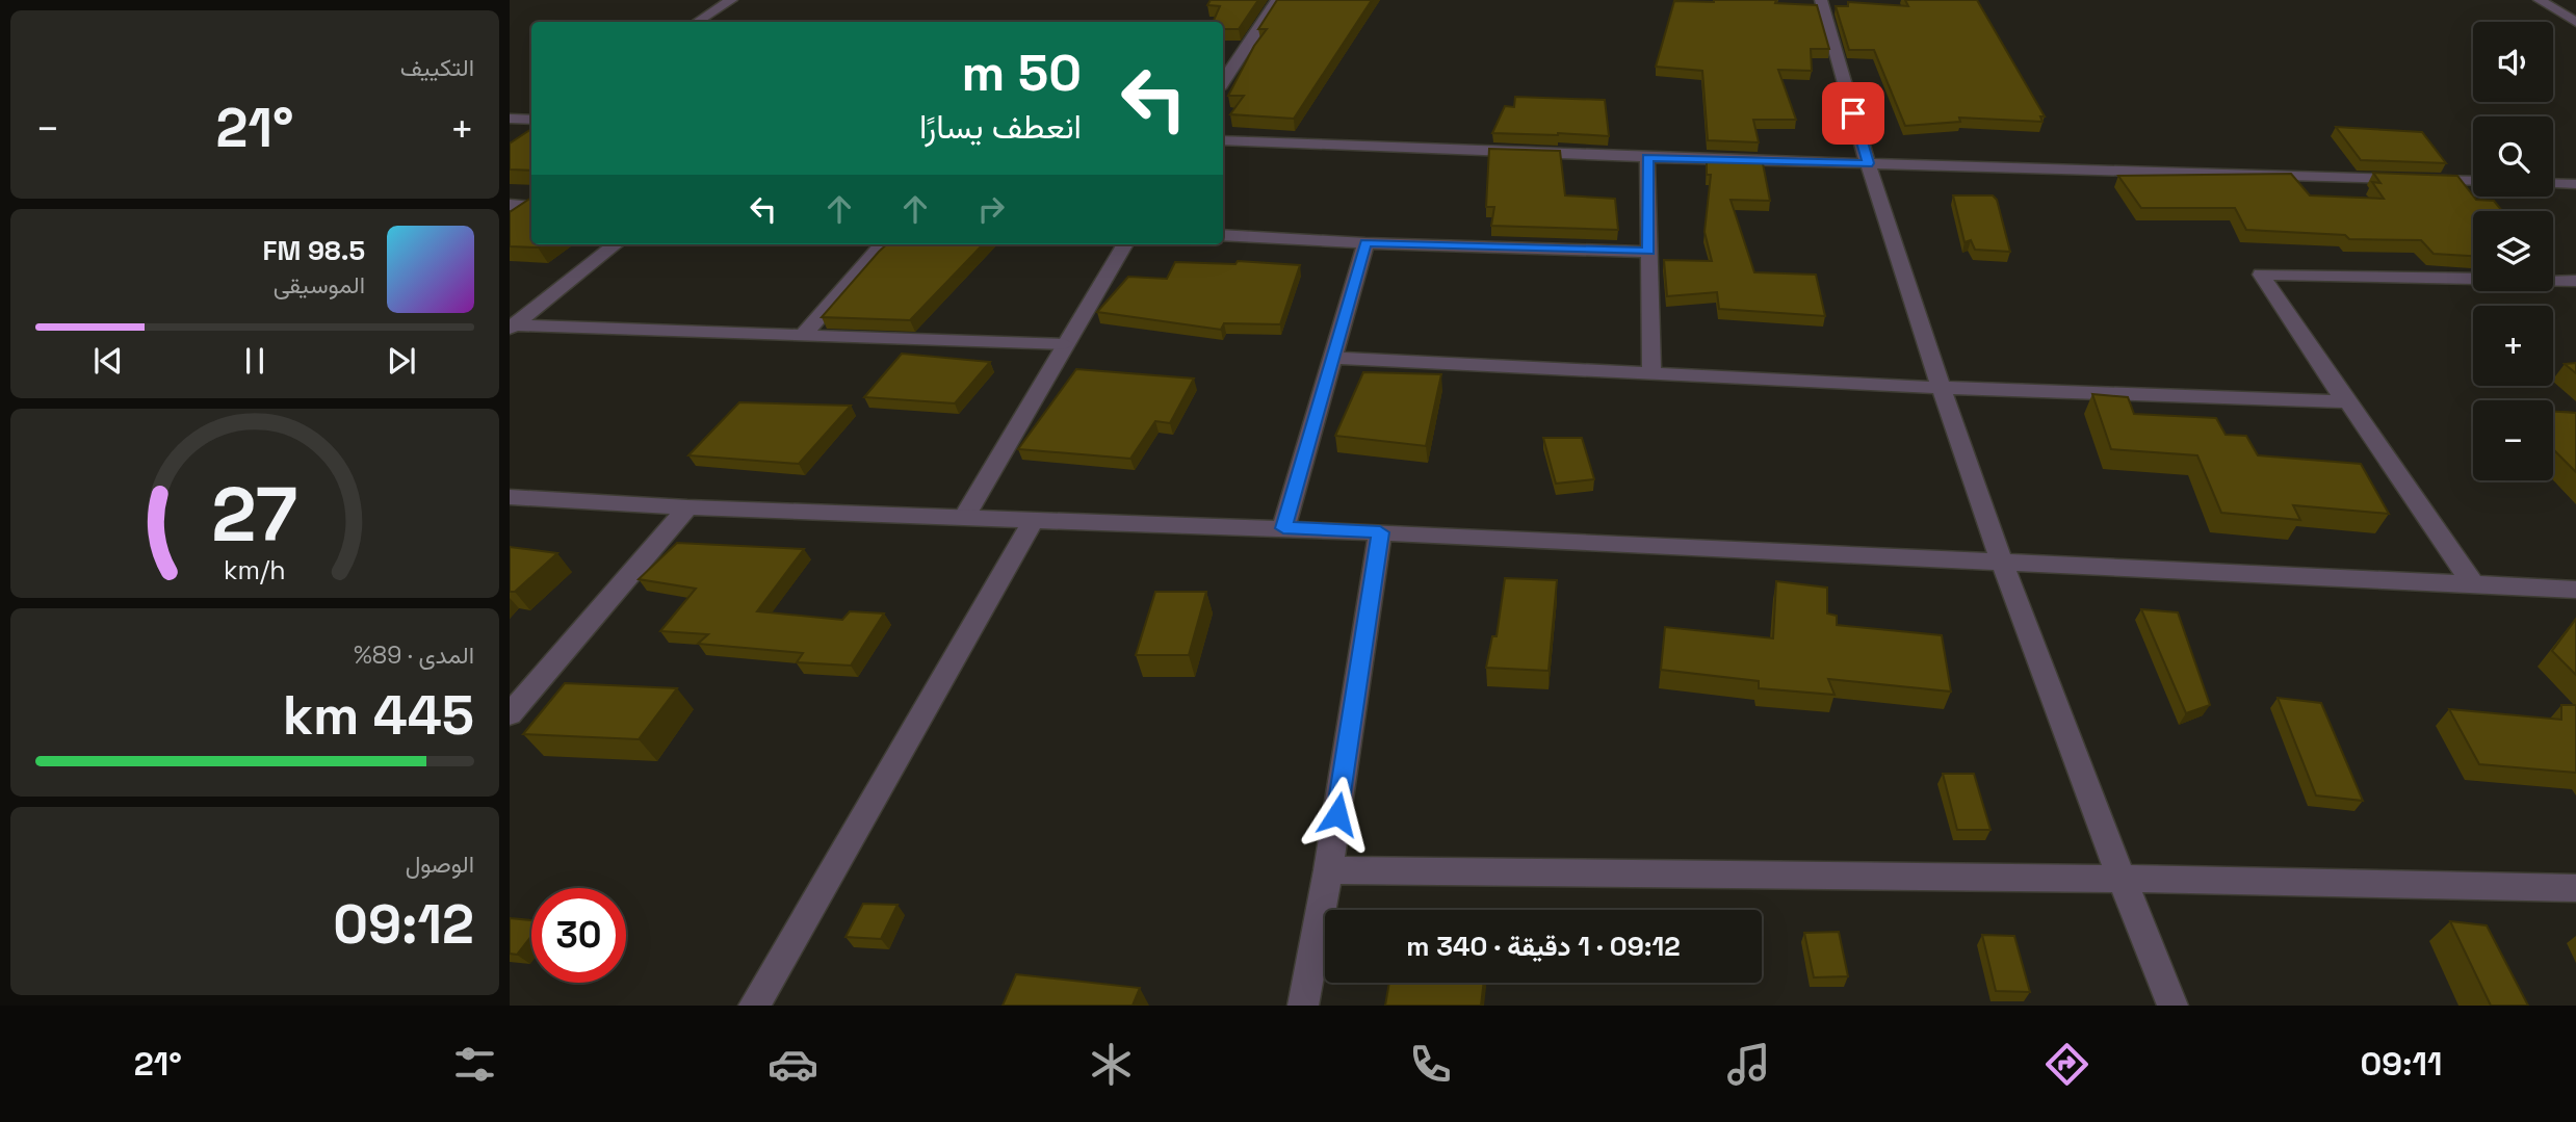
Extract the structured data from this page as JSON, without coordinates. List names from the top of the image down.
{
  "page": {
    "tile": [
      "التكييف",
      ["المدى · 89%", "445 km"],
      ["الوصول", "09:12"]
    ],
    "map_buttons": ["+", "−"],
    "turn": ["50 m", "انعطف يسارًا"],
    "heat": ["−", "21°", "+"],
    "song": ["98.5 FM", "الموسيقى"],
    "limit": "30",
    "trip": "09:12 · 1 دقيقة · 340 m",
    "tabs": ["09:11", "21°"],
    "gauge": ["27", "km/h"]
  }
}
